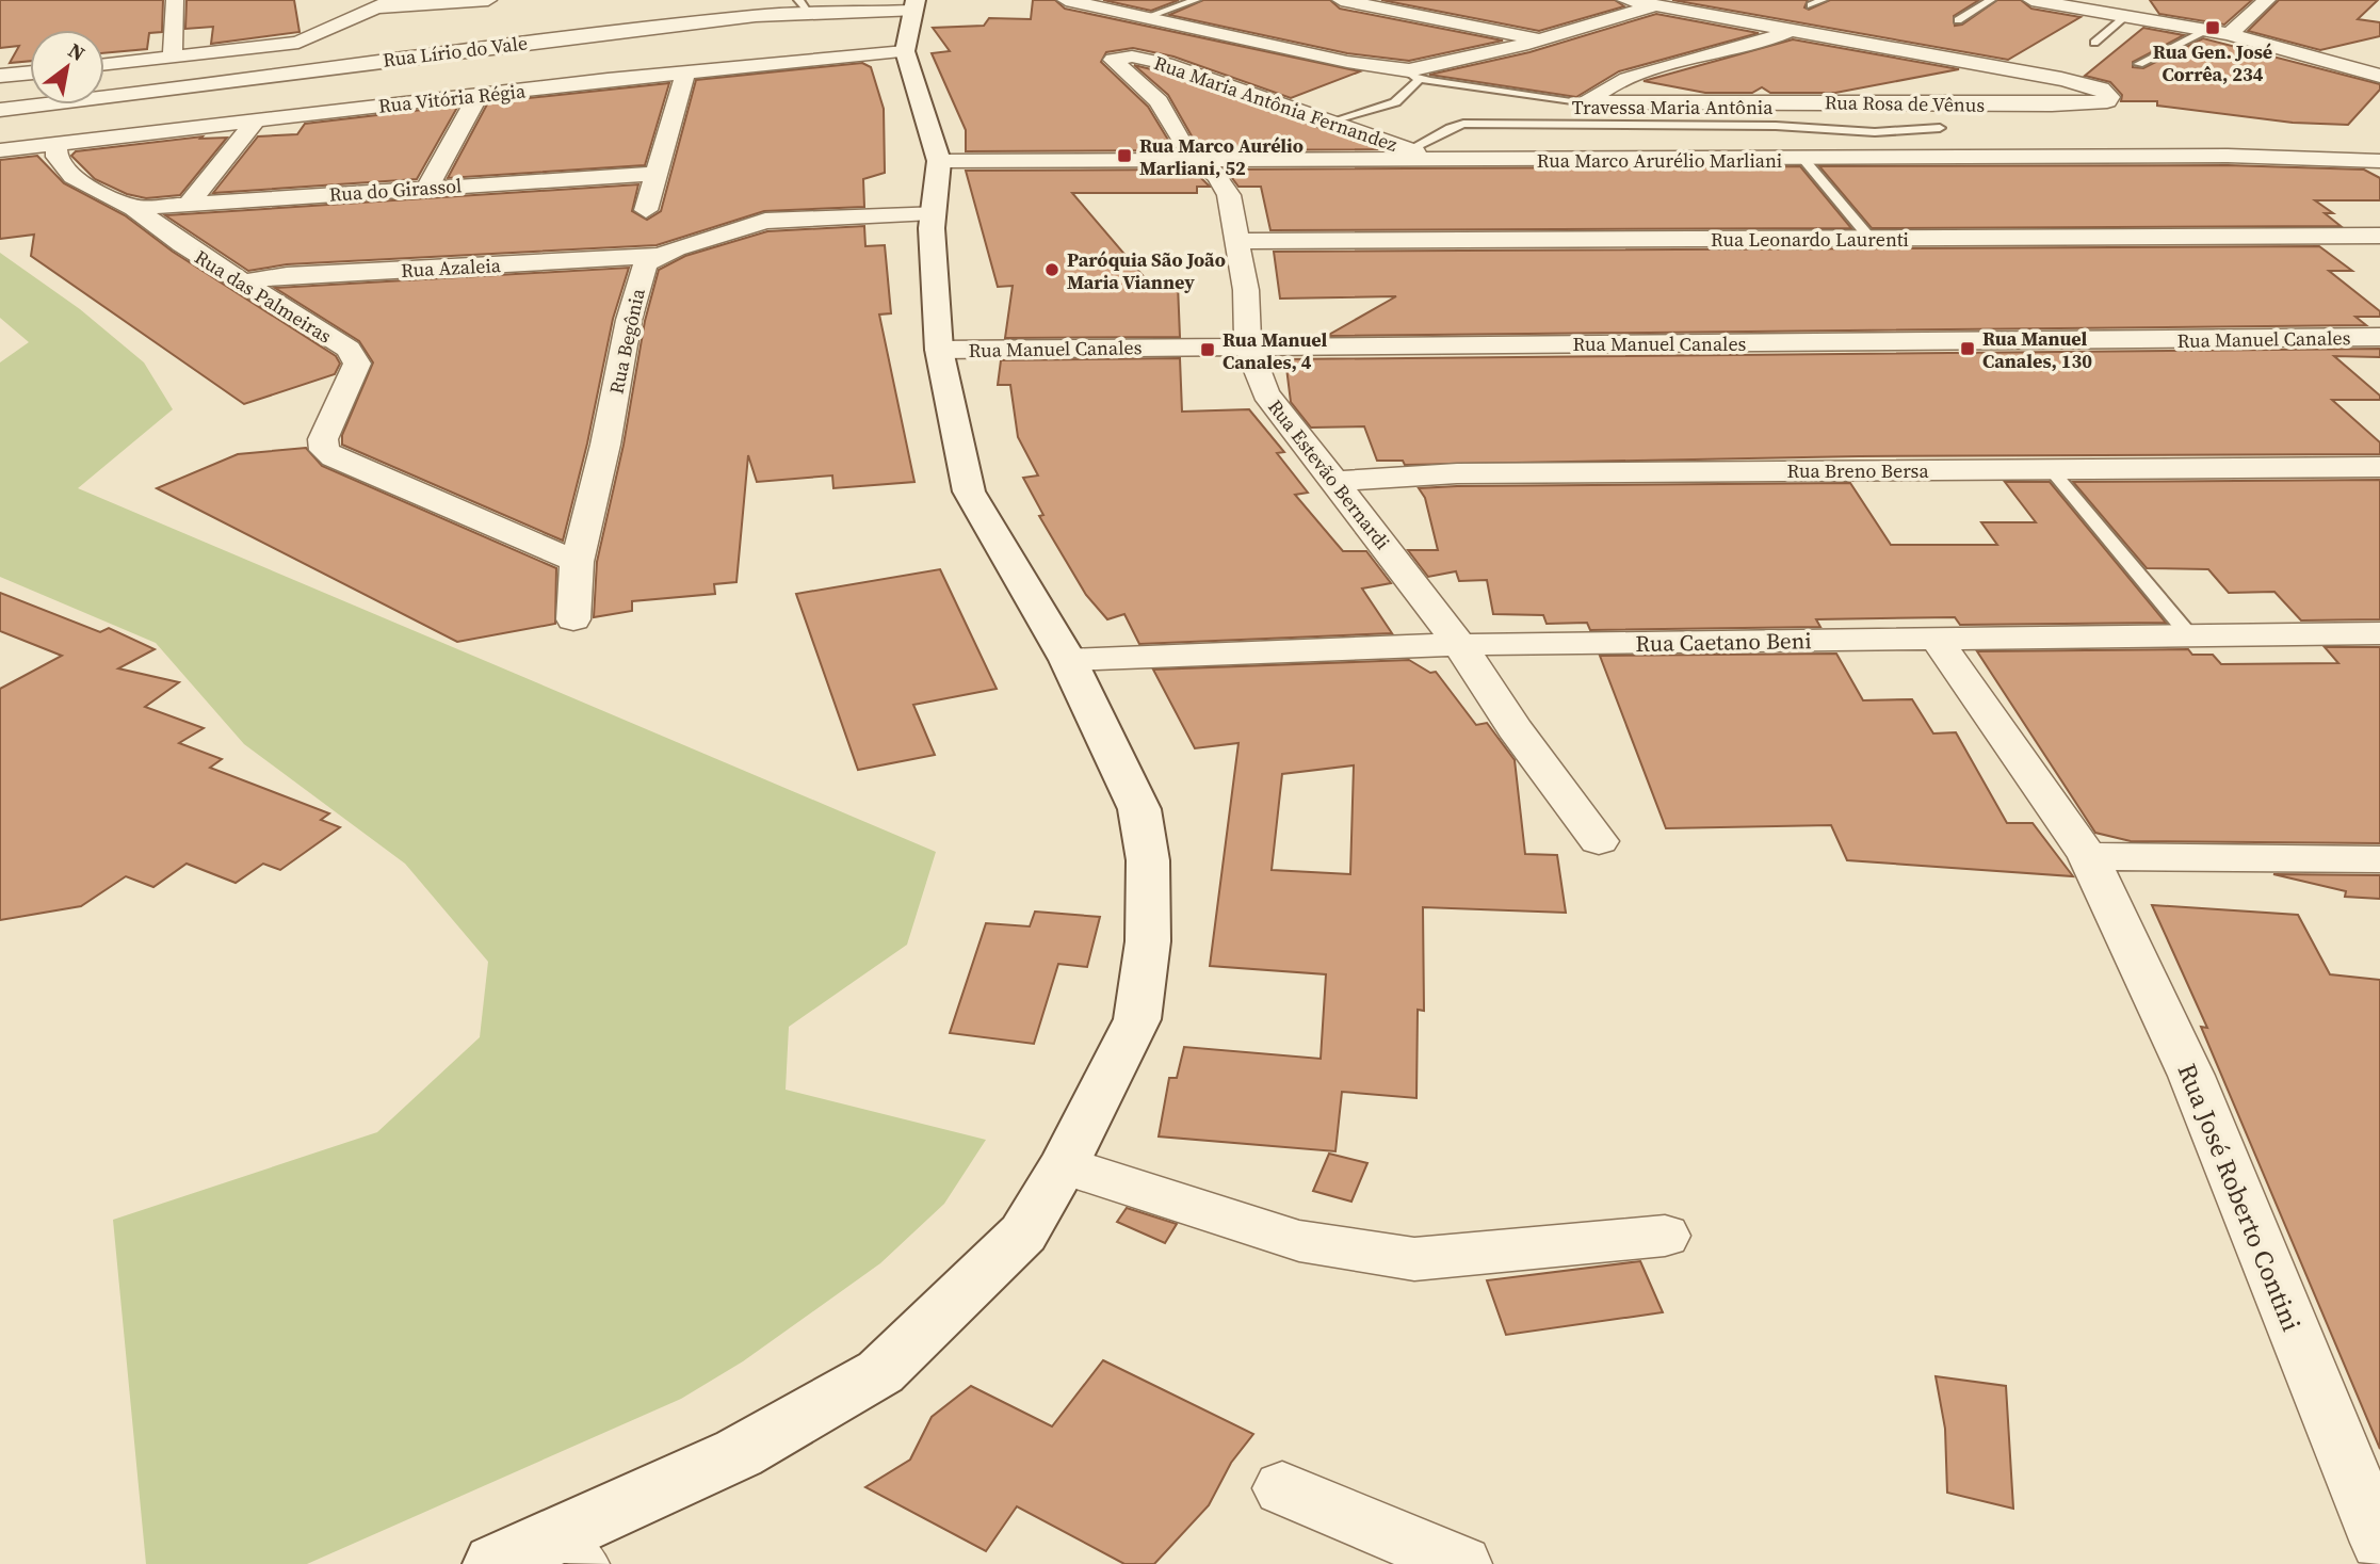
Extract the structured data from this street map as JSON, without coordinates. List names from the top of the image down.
{
  "streets": {
    "street": [
      "Rua Lírio do Vale",
      "Rua Vitória Régia",
      "Rua Maria Antônia Fernandez",
      "Rua Rosa de Vênus",
      "Rua Marco Arurélio Marliani",
      "Rua do Girassol",
      "Rua Leonardo Laurenti",
      "Rua Azaleia",
      "Rua das Palmeiras",
      "Rua Manuel Canales",
      "Rua Begônia",
      "Rua Breno Bersa",
      "Rua Estevão Bernardi",
      "Rua Caetano Beni",
      "Rua José Roberto Contini"
    ],
    "lane": ["Travessa Maria Antônia"]
  },
  "crossings": [
    ["Rua Lírio do Vale", "Rua Vitória Régia"],
    ["Rua Vitória Régia", "Rua das Palmeiras"],
    ["Rua Maria Antônia Fernandez", "Travessa Maria Antônia"],
    ["Rua Maria Antônia Fernandez", "Rua Marco Arurélio Marliani"],
    ["Rua Maria Antônia Fernandez", "Rua Estevão Bernardi"],
    ["Travessa Maria Antônia", "Rua Marco Arurélio Marliani"],
    ["Rua Marco Arurélio Marliani", "Rua Estevão Bernardi"],
    ["Rua do Girassol", "Rua das Palmeiras"],
    ["Rua Leonardo Laurenti", "Rua Estevão Bernardi"],
    ["Rua Azaleia", "Rua das Palmeiras"],
    ["Rua Azaleia", "Rua Begônia"],
    ["Rua das Palmeiras", "Rua Begônia"],
    ["Rua Manuel Canales", "Rua Estevão Bernardi"],
    ["Rua Breno Bersa", "Rua Estevão Bernardi"],
    ["Rua Estevão Bernardi", "Rua Caetano Beni"]
  ],
  "places": {
    "transit": [
      "Rua Gen. José Corrêa, 234",
      "Rua Marco Aurélio Marliani, 52",
      "Rua Manuel Canales, 130",
      "Rua Manuel Canales, 4"
    ],
    "other": ["Paróquia São João Maria Vianney"]
  },
  "north": "top right"
}
